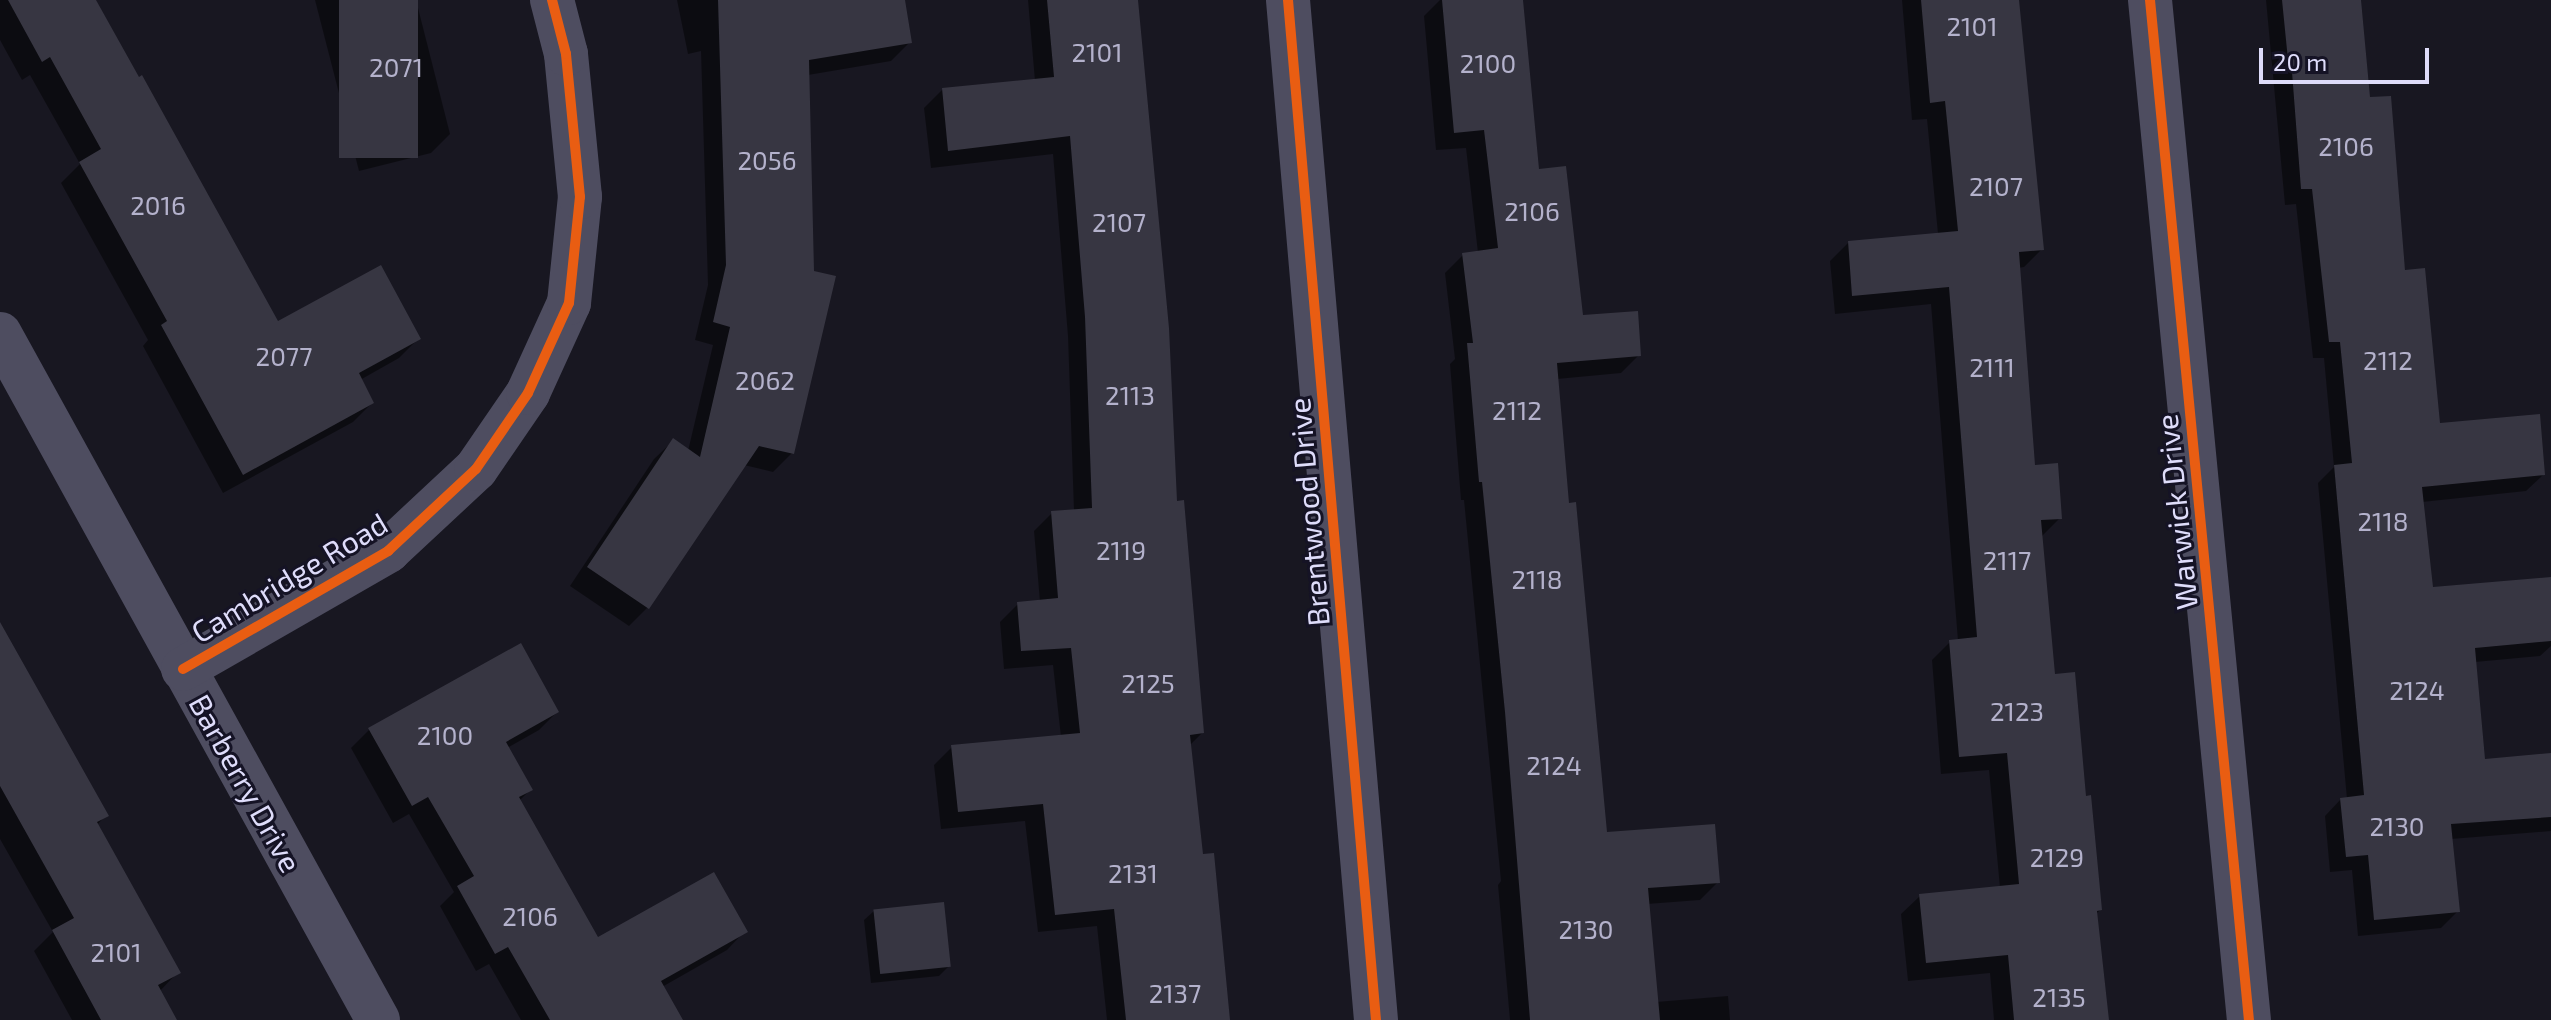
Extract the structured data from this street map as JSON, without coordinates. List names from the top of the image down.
{
  "streets": {
    "street": [
      "Brentwood Drive",
      "Warwick Drive",
      "Cambridge Road",
      "Barberry Drive"
    ]
  },
  "crossings": [
    ["Cambridge Road", "Barberry Drive"]
  ],
  "house_numbers": [
    "2101",
    "2101",
    "2100",
    "2071",
    "2106",
    "2056",
    "2107",
    "2016",
    "2106",
    "2107",
    "2077",
    "2112",
    "2111",
    "2062",
    "2113",
    "2112",
    "2118",
    "2119",
    "2117",
    "2118",
    "2125",
    "2124",
    "2123",
    "2100",
    "2124",
    "2130",
    "2129",
    "2131",
    "2106",
    "2130",
    "2101",
    "2137",
    "2135"
  ],
  "scale_bar": "20 m"
}
